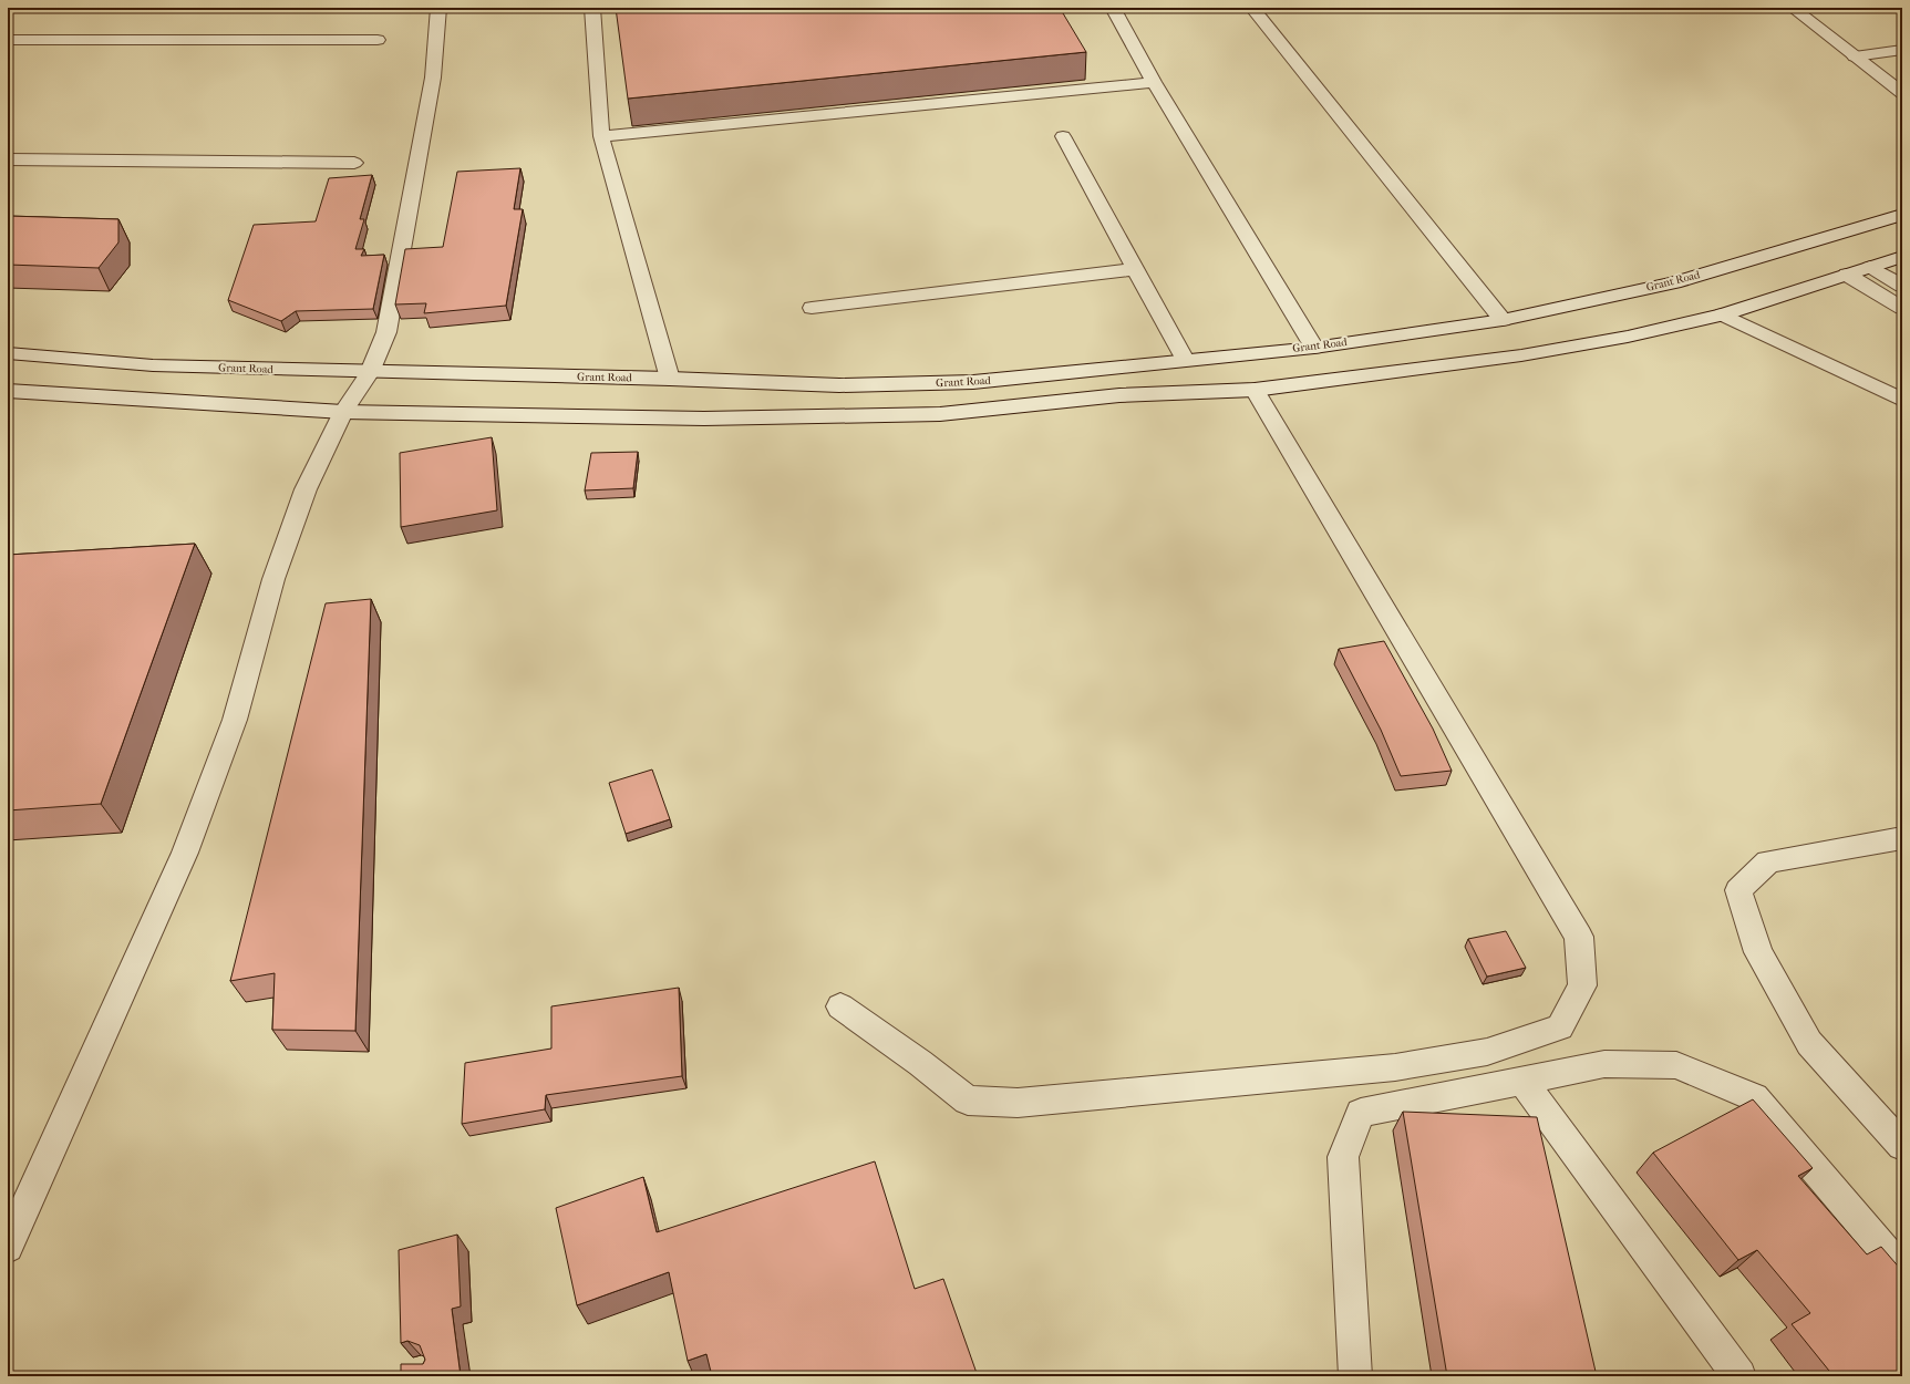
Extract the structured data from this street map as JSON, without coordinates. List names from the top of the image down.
{
  "streets": {
    "main road": ["Grant Road"]
  }
}
